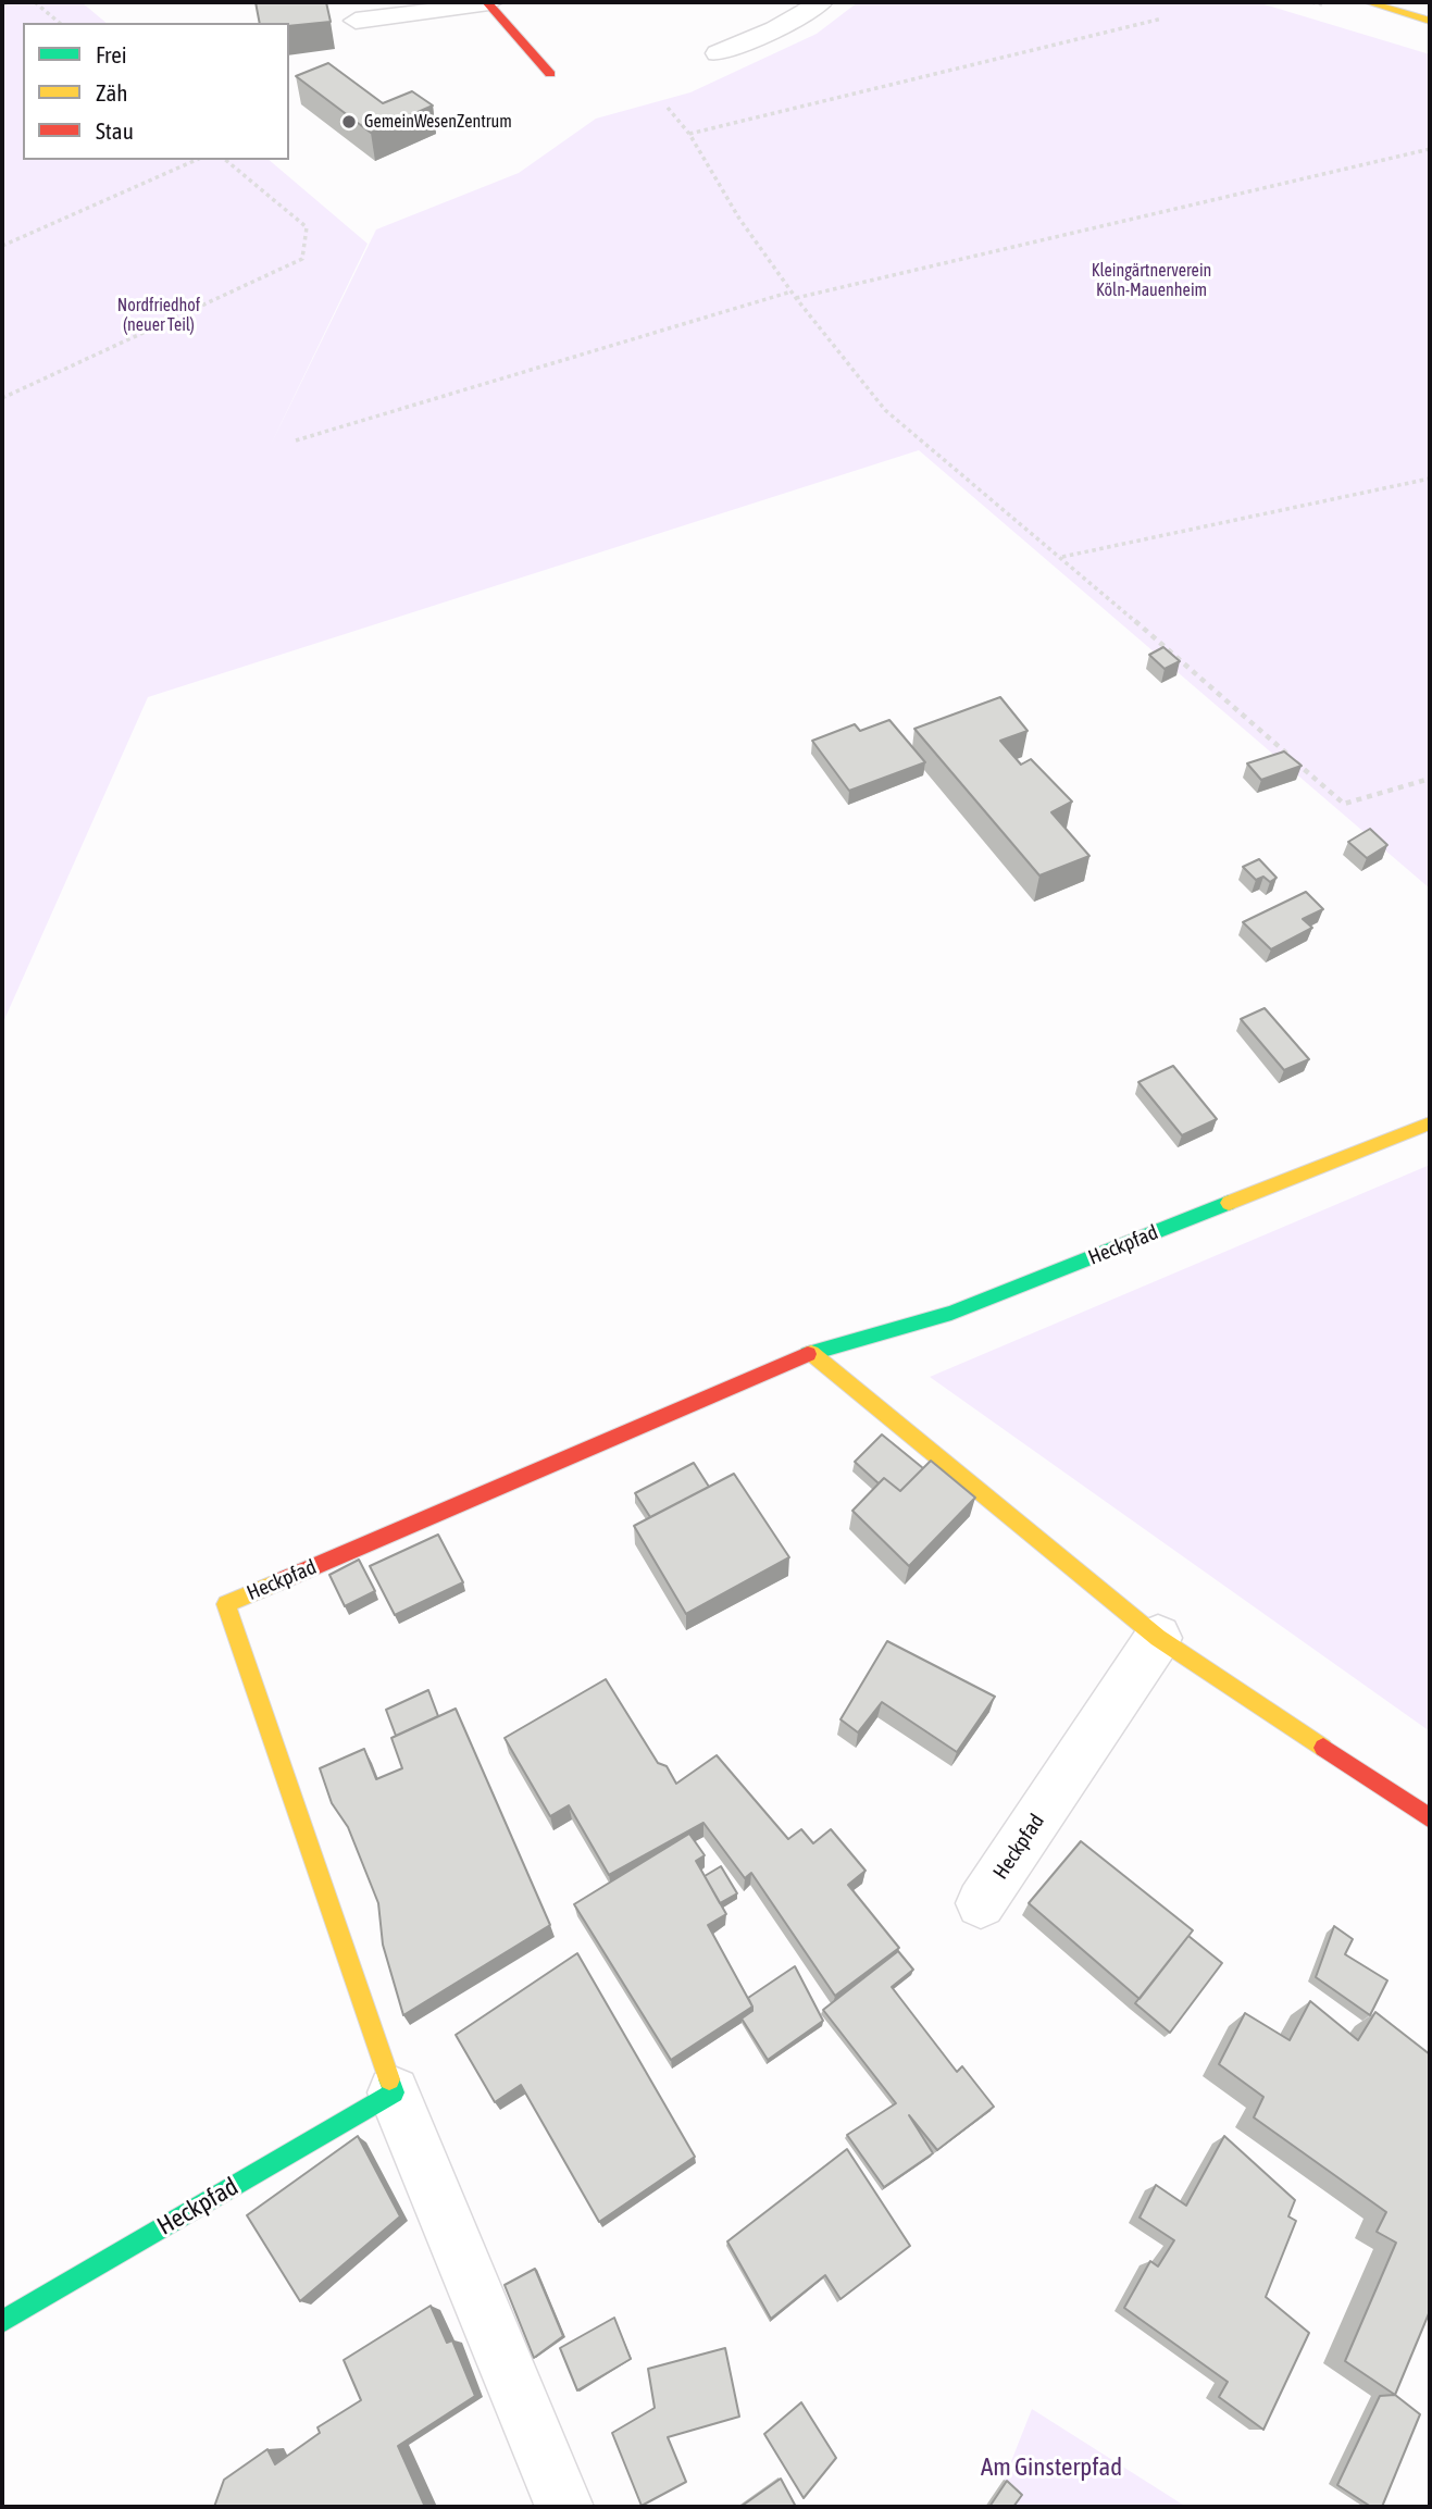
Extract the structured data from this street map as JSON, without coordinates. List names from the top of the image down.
{
  "streets": {
    "street": ["Heckpfad"]
  },
  "parks": ["Kleingärtnerverein Köln-Mauenheim", "Nordfriedhof (neuer Teil)", "Am Ginsterpfad"],
  "places": ["GemeinWesenZentrum"],
  "legend": ["Frei", "Zäh", "Stau"]
}
